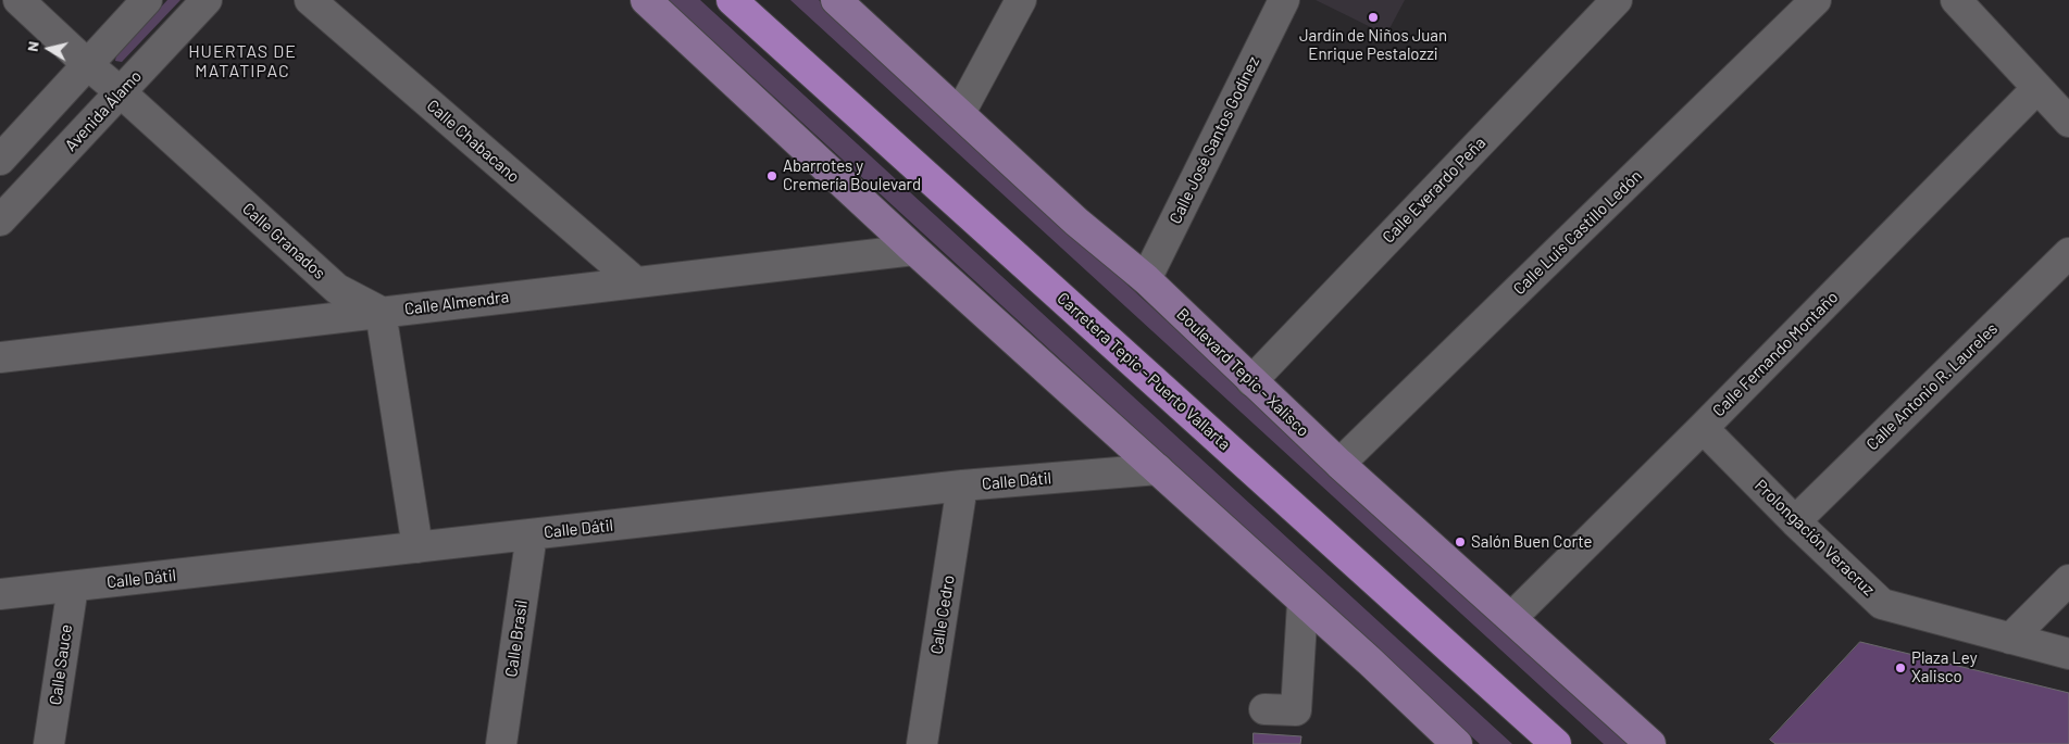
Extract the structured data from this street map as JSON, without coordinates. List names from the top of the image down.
{
  "streets": {
    "highway": ["Carretera Tepic - Puerto Vallarta"],
    "main road": ["Boulevard Tepic - Xalisco"],
    "street": [
      "Avenida Álamo",
      "Calle José Santos Godínez",
      "Calle Chabacano",
      "Calle Everardo Peña",
      "Calle Luis Castillo Ledón",
      "Calle Granados",
      "Calle Almendra",
      "Calle Fernando Montaño",
      "Calle Antonio R. Laureles",
      "Calle Dátil",
      "Prolongación Veracruz",
      "Calle Cedro",
      "Calle Brasil",
      "Calle Sauce"
    ]
  },
  "crossings": [
    ["Avenida Álamo", "Calle Granados"],
    ["Calle José Santos Godínez", "Boulevard Tepic - Xalisco"],
    ["Calle Chabacano", "Calle Almendra"],
    ["Calle Everardo Peña", "Boulevard Tepic - Xalisco"],
    ["Calle Luis Castillo Ledón", "Boulevard Tepic - Xalisco"],
    ["Calle Granados", "Calle Almendra"],
    ["Calle Fernando Montaño", "Boulevard Tepic - Xalisco"],
    ["Calle Fernando Montaño", "Prolongación Veracruz"],
    ["Calle Antonio R. Laureles", "Prolongación Veracruz"],
    ["Calle Dátil", "Calle Cedro"],
    ["Calle Dátil", "Calle Brasil"],
    ["Calle Dátil", "Calle Sauce"]
  ],
  "districts": ["HUERTAS DE MATATIPAC"],
  "places": [
    "Jardín de Niños Juan Enrique Pestalozzi",
    "Abarrotes y Cremería Boulevard",
    "Salón Buen Corte",
    "Plaza Ley Xalisco"
  ],
  "north": "left"
}
